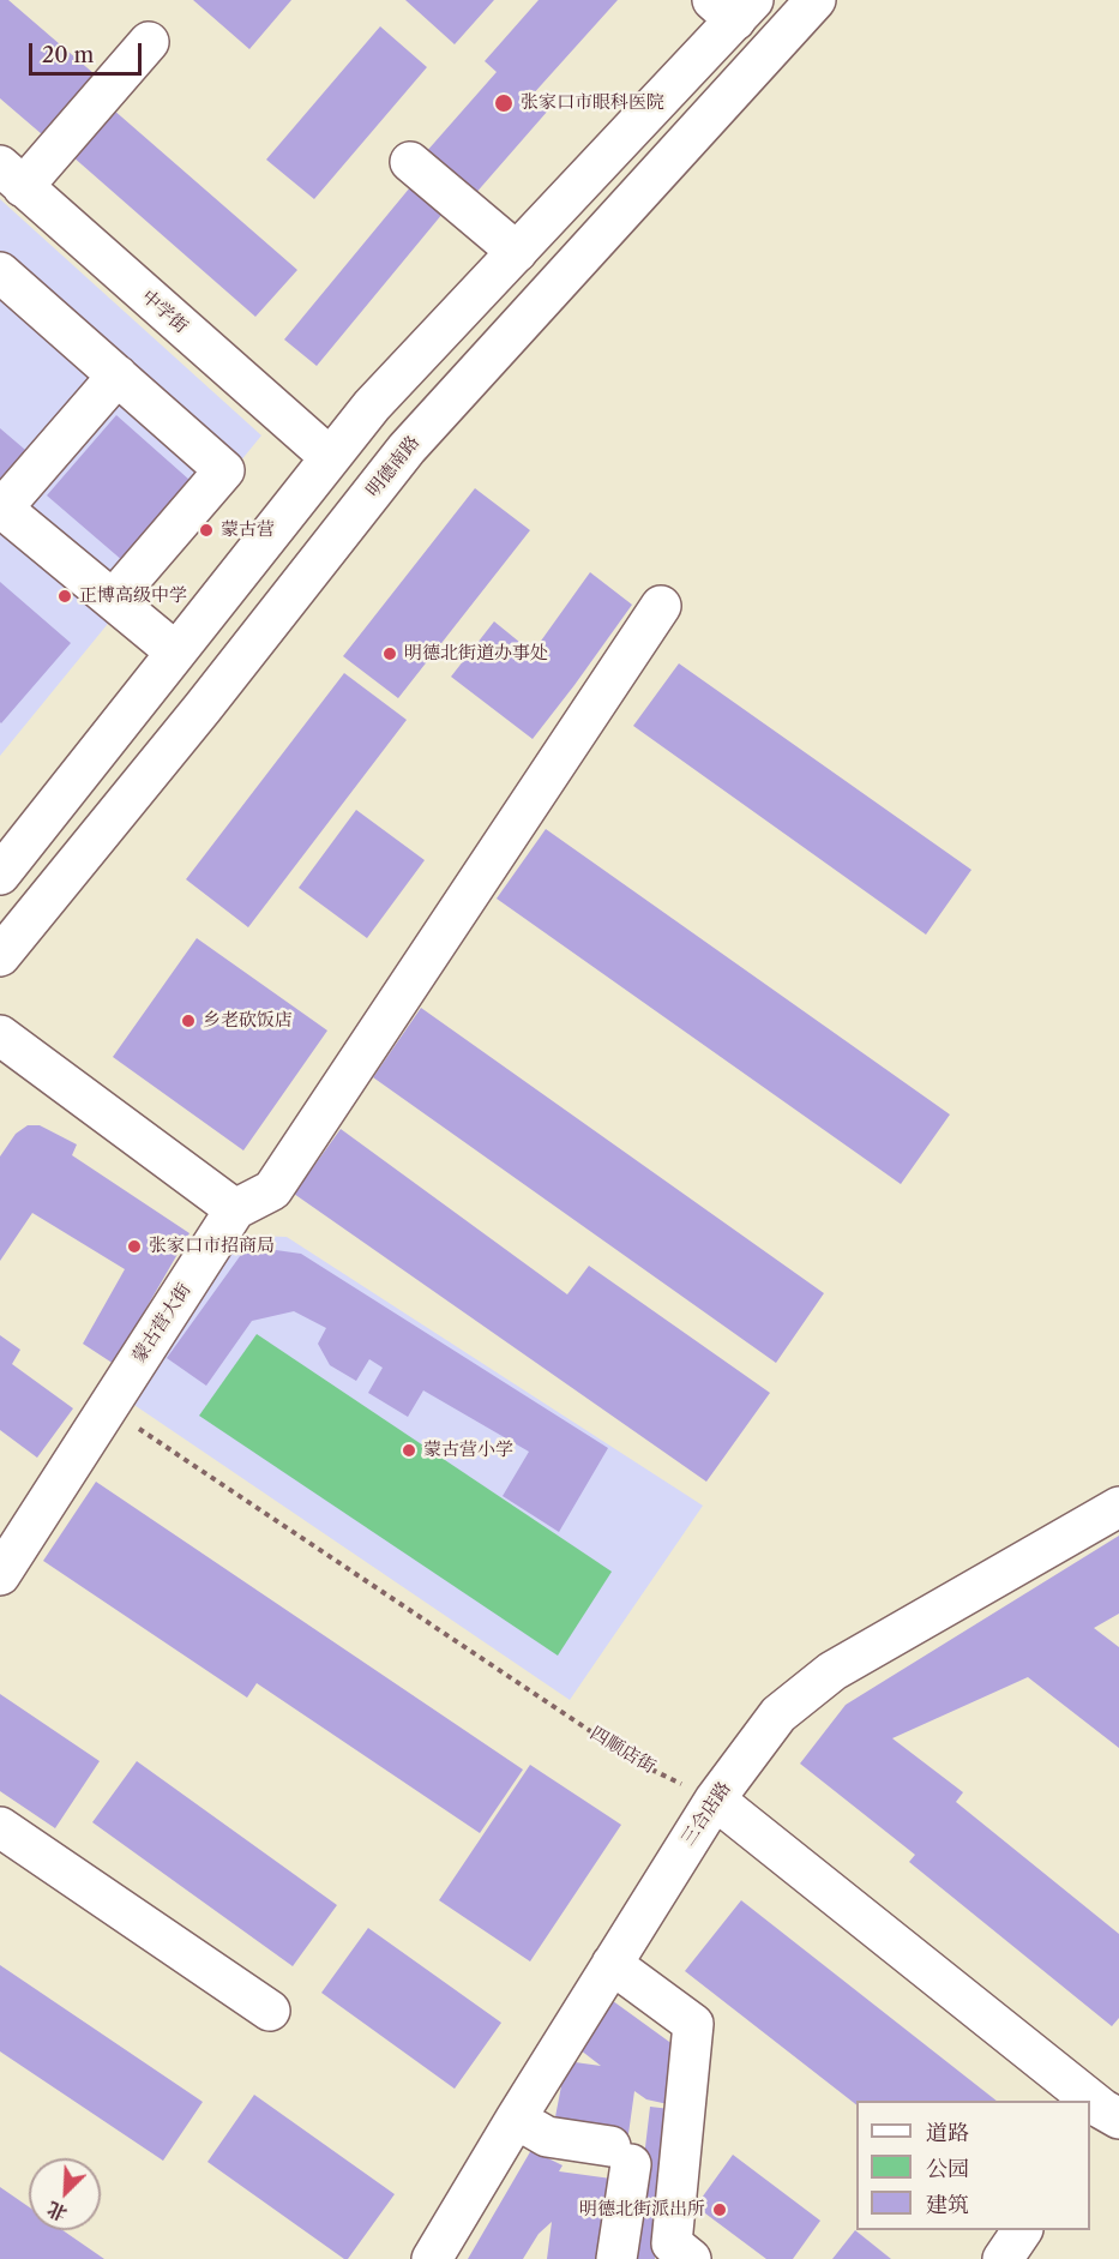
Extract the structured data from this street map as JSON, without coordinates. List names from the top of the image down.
{
  "streets": {
    "street": [
      "中学街",
      "明德南路",
      "蒙古营大街",
      "三合店路"
    ],
    "path": ["四顺店街"]
  },
  "crossings": [
    ["蒙古营大街", "四顺店街"],
    ["四顺店街", "三合店路"]
  ],
  "places": [
    "张家口市眼科医院",
    "蒙古营",
    "正博高级中学",
    "明德北街道办事处",
    "乡老砍饭店",
    "张家口市招商局",
    "蒙古营小学",
    "明德北街派出所"
  ],
  "legend": ["道路", "公园", "建筑"],
  "scale_bar": "20 m",
  "north": "bottom left"
}
